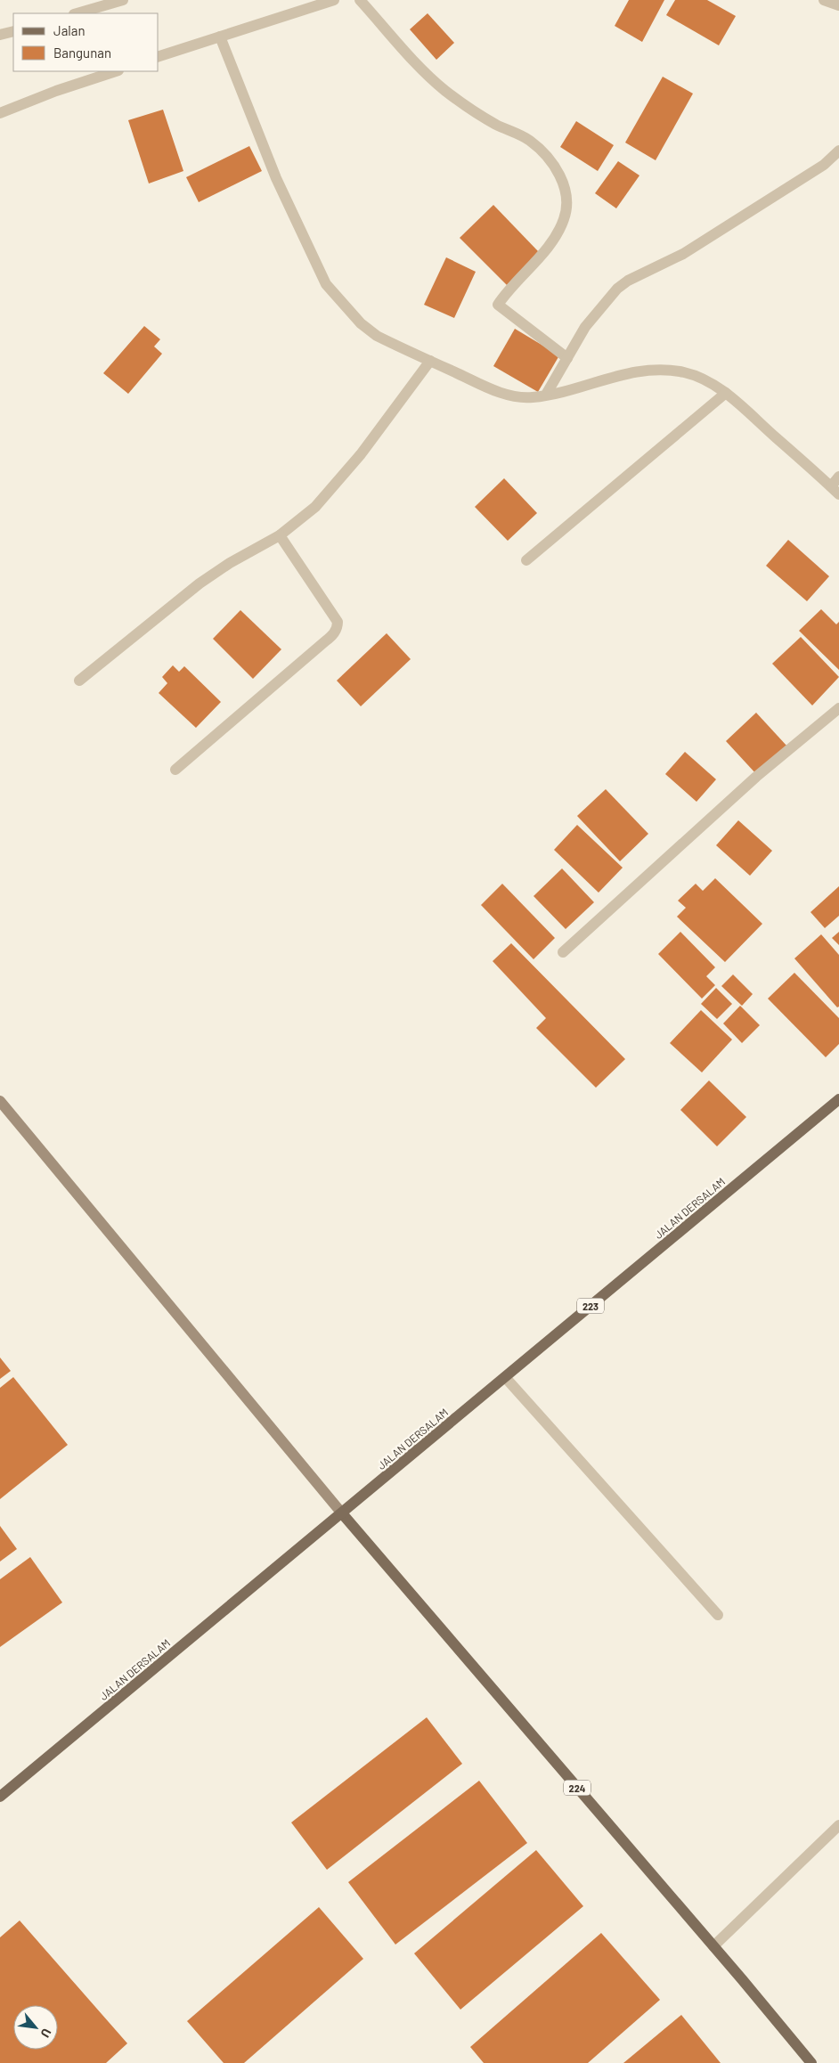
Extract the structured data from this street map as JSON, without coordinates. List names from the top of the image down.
{
  "streets": {
    "main road": ["JALAN DERSALAM", "223", "224"]
  },
  "crossings": [
    ["JALAN DERSALAM", "224"]
  ],
  "legend": ["Jalan", "Bangunan"],
  "north": "bottom right"
}
